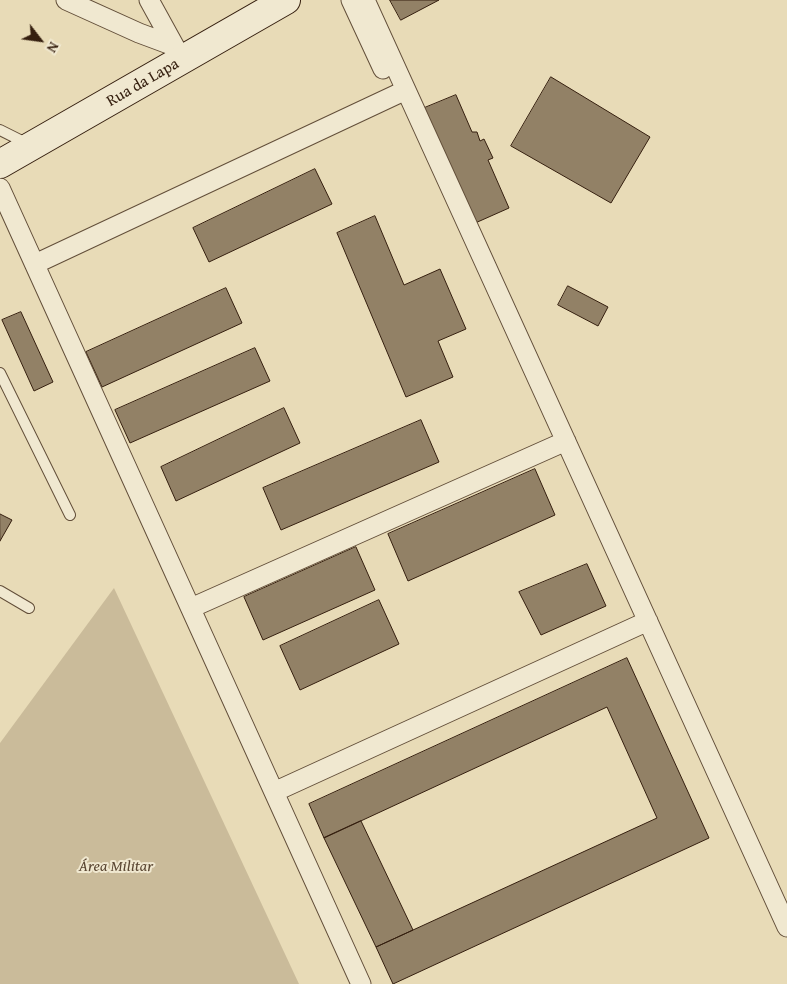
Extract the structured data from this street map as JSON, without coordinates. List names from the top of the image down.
{
  "streets": {
    "main road": ["Rua da Lapa"]
  },
  "parks": ["Área Militar"],
  "north": "bottom right"
}
